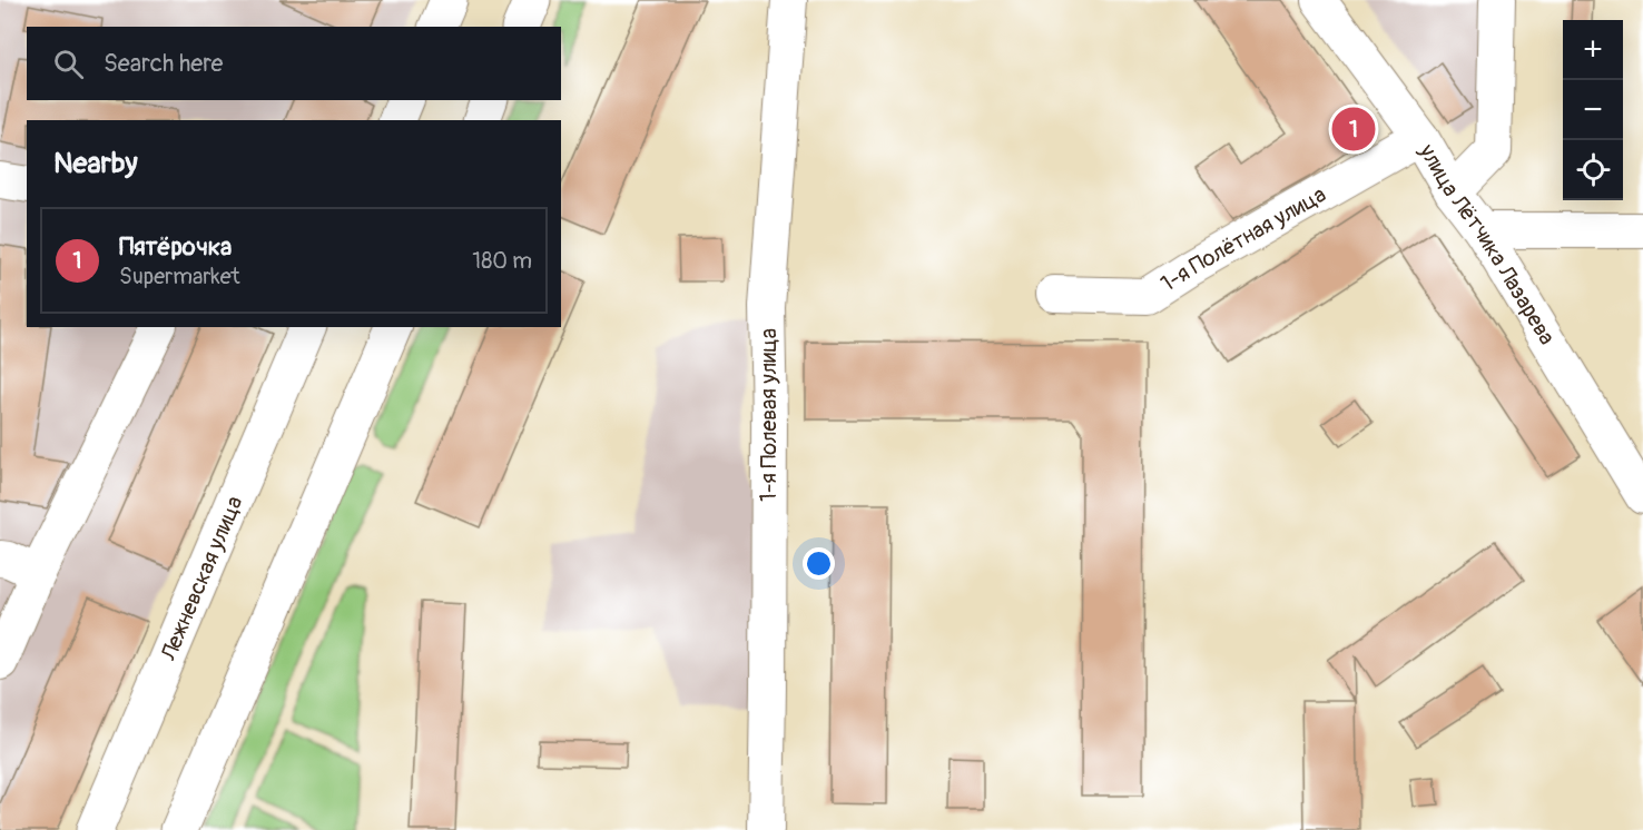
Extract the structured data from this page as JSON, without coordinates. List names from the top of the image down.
{
  "streets": {
    "highway": ["Лежневская улица"],
    "street": ["1-я Полётная улица", "улица Лётчика Лазарева", "1-я Полевая улица"]
  },
  "crossings": [
    ["1-я Полётная улица", "улица Лётчика Лазарева"]
  ],
  "page": {
    "map_buttons": ["+", "−"],
    "search": "Search here",
    "pins": "1",
    "heading": "Nearby",
    "list": [
      {
        "mark": "1",
        "name": "Пятёрочка",
        "note": "Supermarket",
        "value": "180 m"
      }
    ]
  }
}
